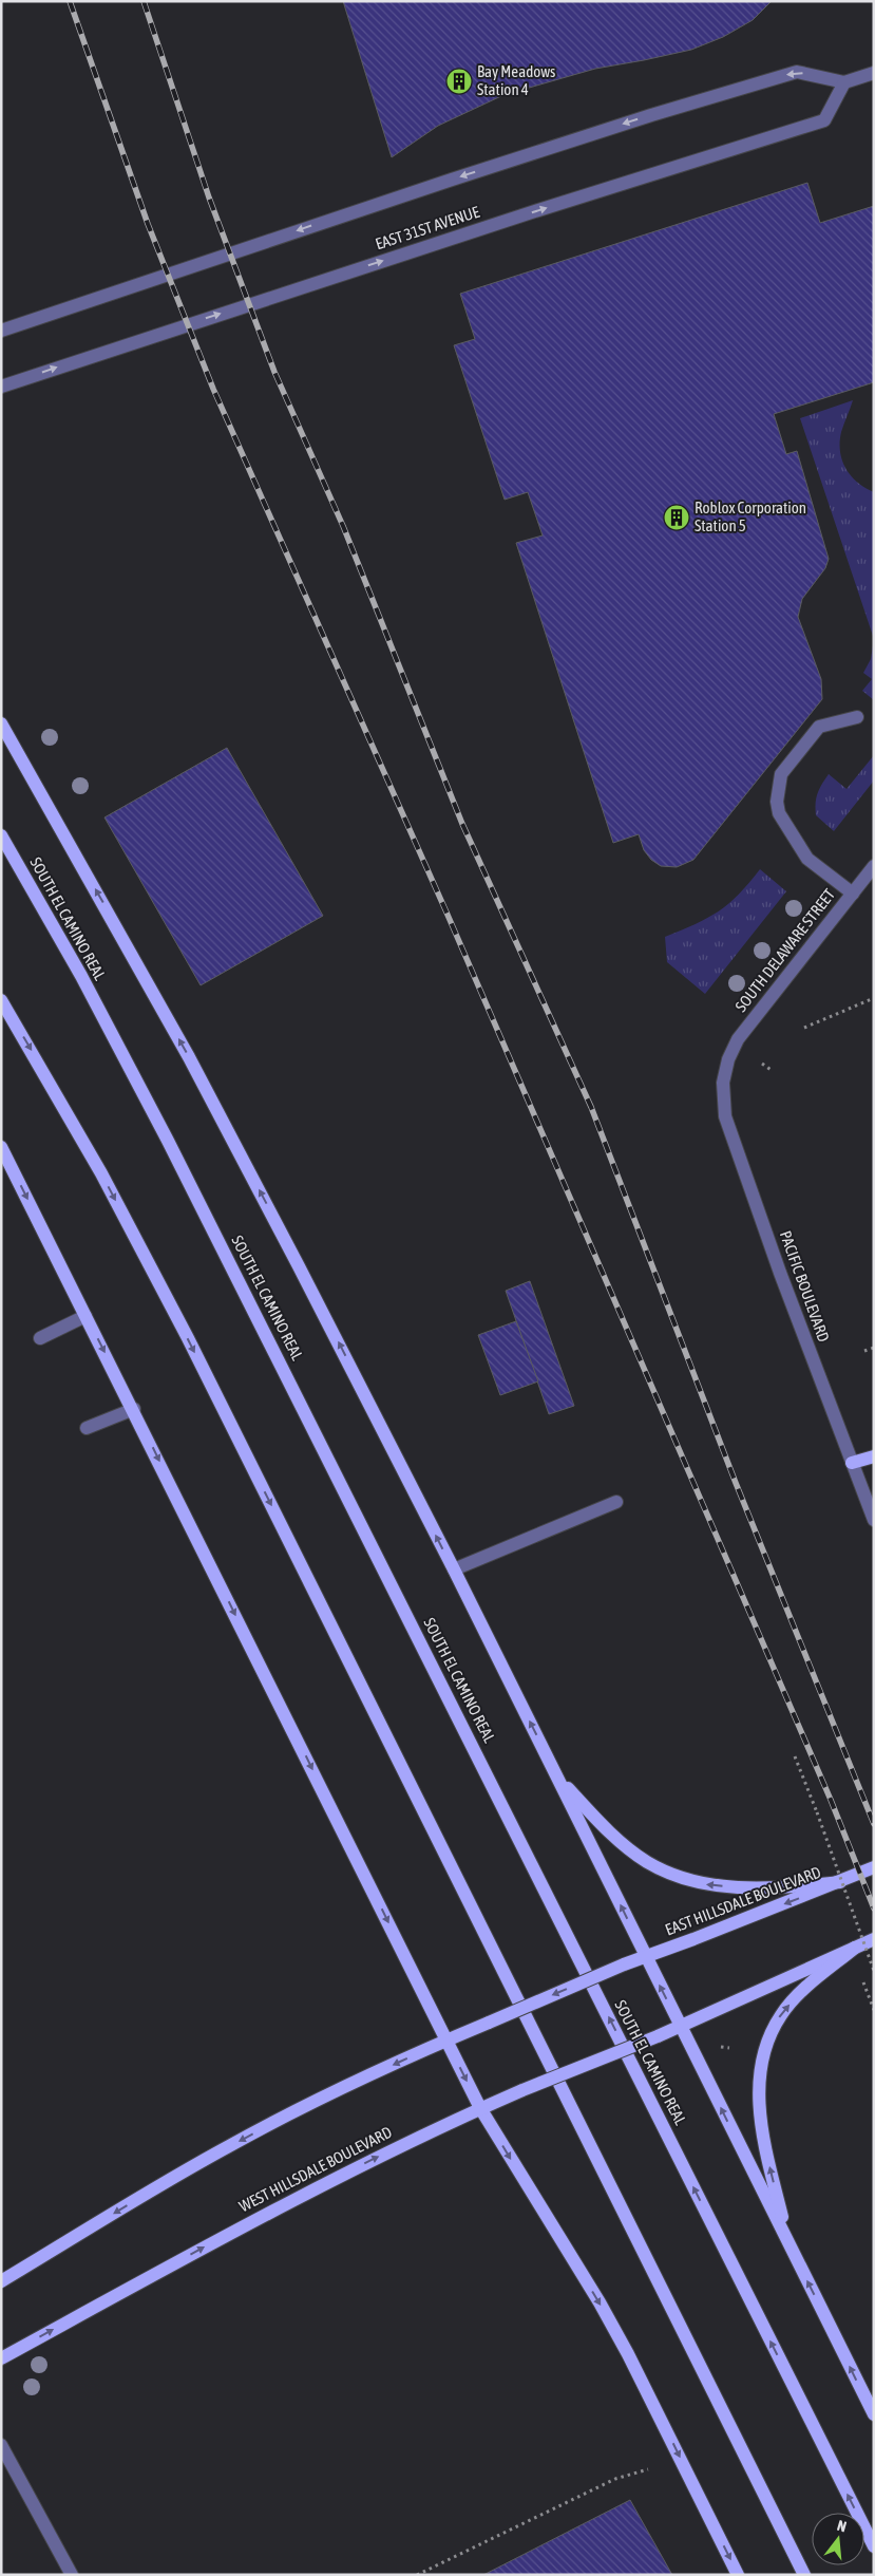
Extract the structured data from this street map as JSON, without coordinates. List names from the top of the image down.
{
  "streets": {
    "main road": ["SOUTH EL CAMINO REAL", "EAST HILLSDALE BOULEVARD", "WEST HILLSDALE BOULEVARD"],
    "street": ["EAST 31ST AVENUE", "SOUTH DELAWARE STREET", "PACIFIC BOULEVARD"]
  },
  "crossings": [
    ["SOUTH DELAWARE STREET", "PACIFIC BOULEVARD"]
  ],
  "places": {
    "building": ["Bay Meadows Station 4", "Roblox Corporation Station 5"]
  },
  "north": "top"
}
